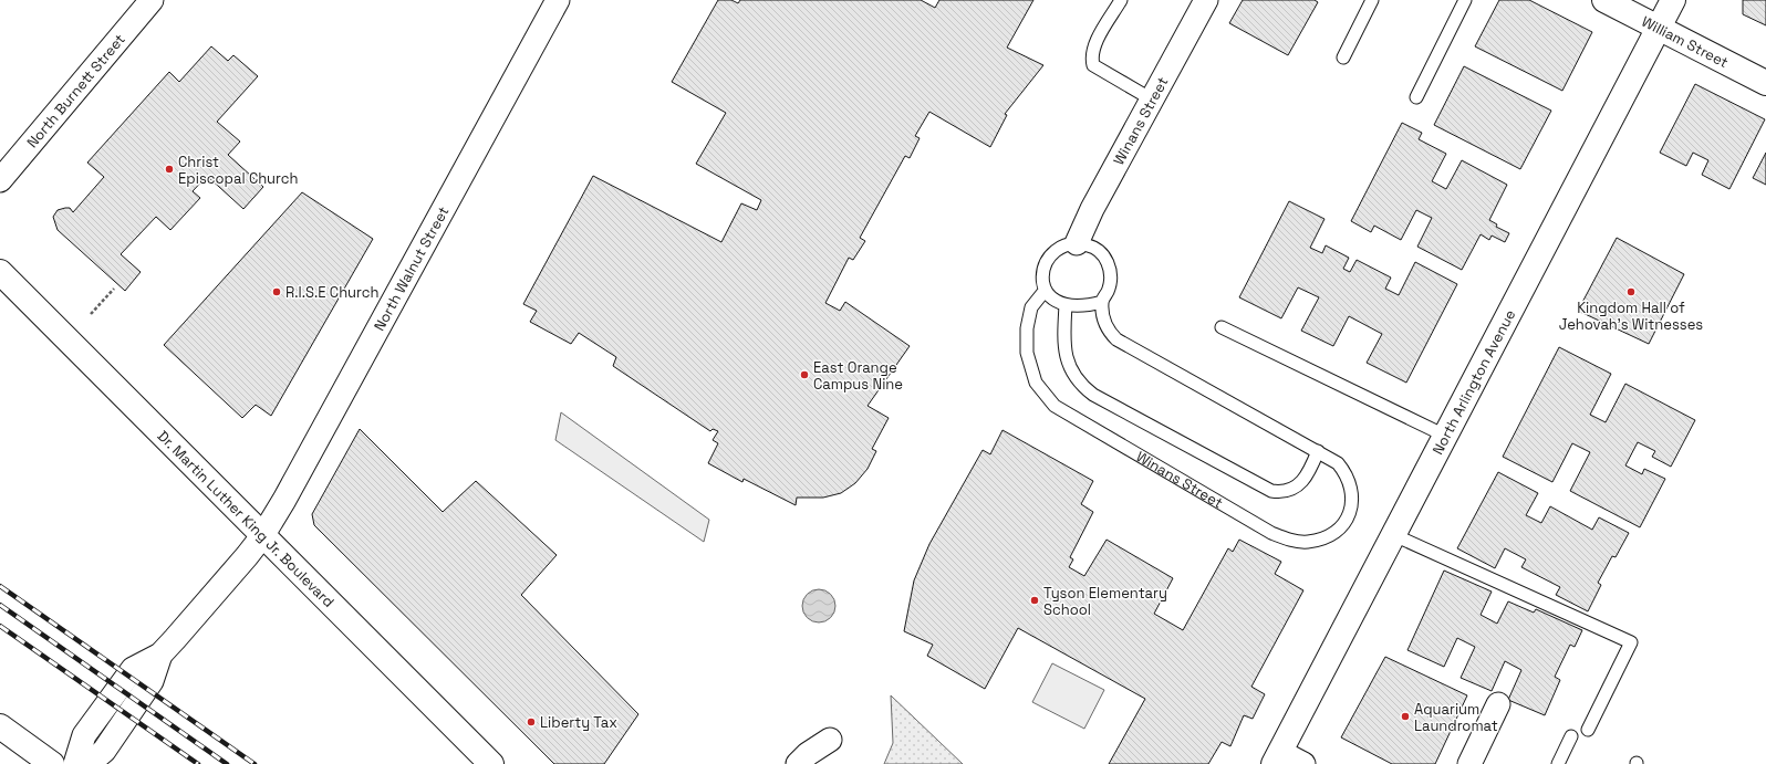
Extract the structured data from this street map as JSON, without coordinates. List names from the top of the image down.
{
  "streets": {
    "street": [
      "William Street",
      "North Burnett Street",
      "Winans Street",
      "North Walnut Street",
      "North Arlington Avenue",
      "Dr. Martin Luther King Jr. Boulevard"
    ]
  },
  "crossings": [
    ["William Street", "North Arlington Avenue"],
    ["North Walnut Street", "Dr. Martin Luther King Jr. Boulevard"]
  ],
  "places": [
    "Christ Episcopal Church",
    "R.I.S.E Church",
    "Kingdom Hall of Jehovah's Witnesses",
    "East Orange Campus Nine",
    "Tyson Elementary School",
    "Aquarium Laundromat",
    "Liberty Tax"
  ]
}
